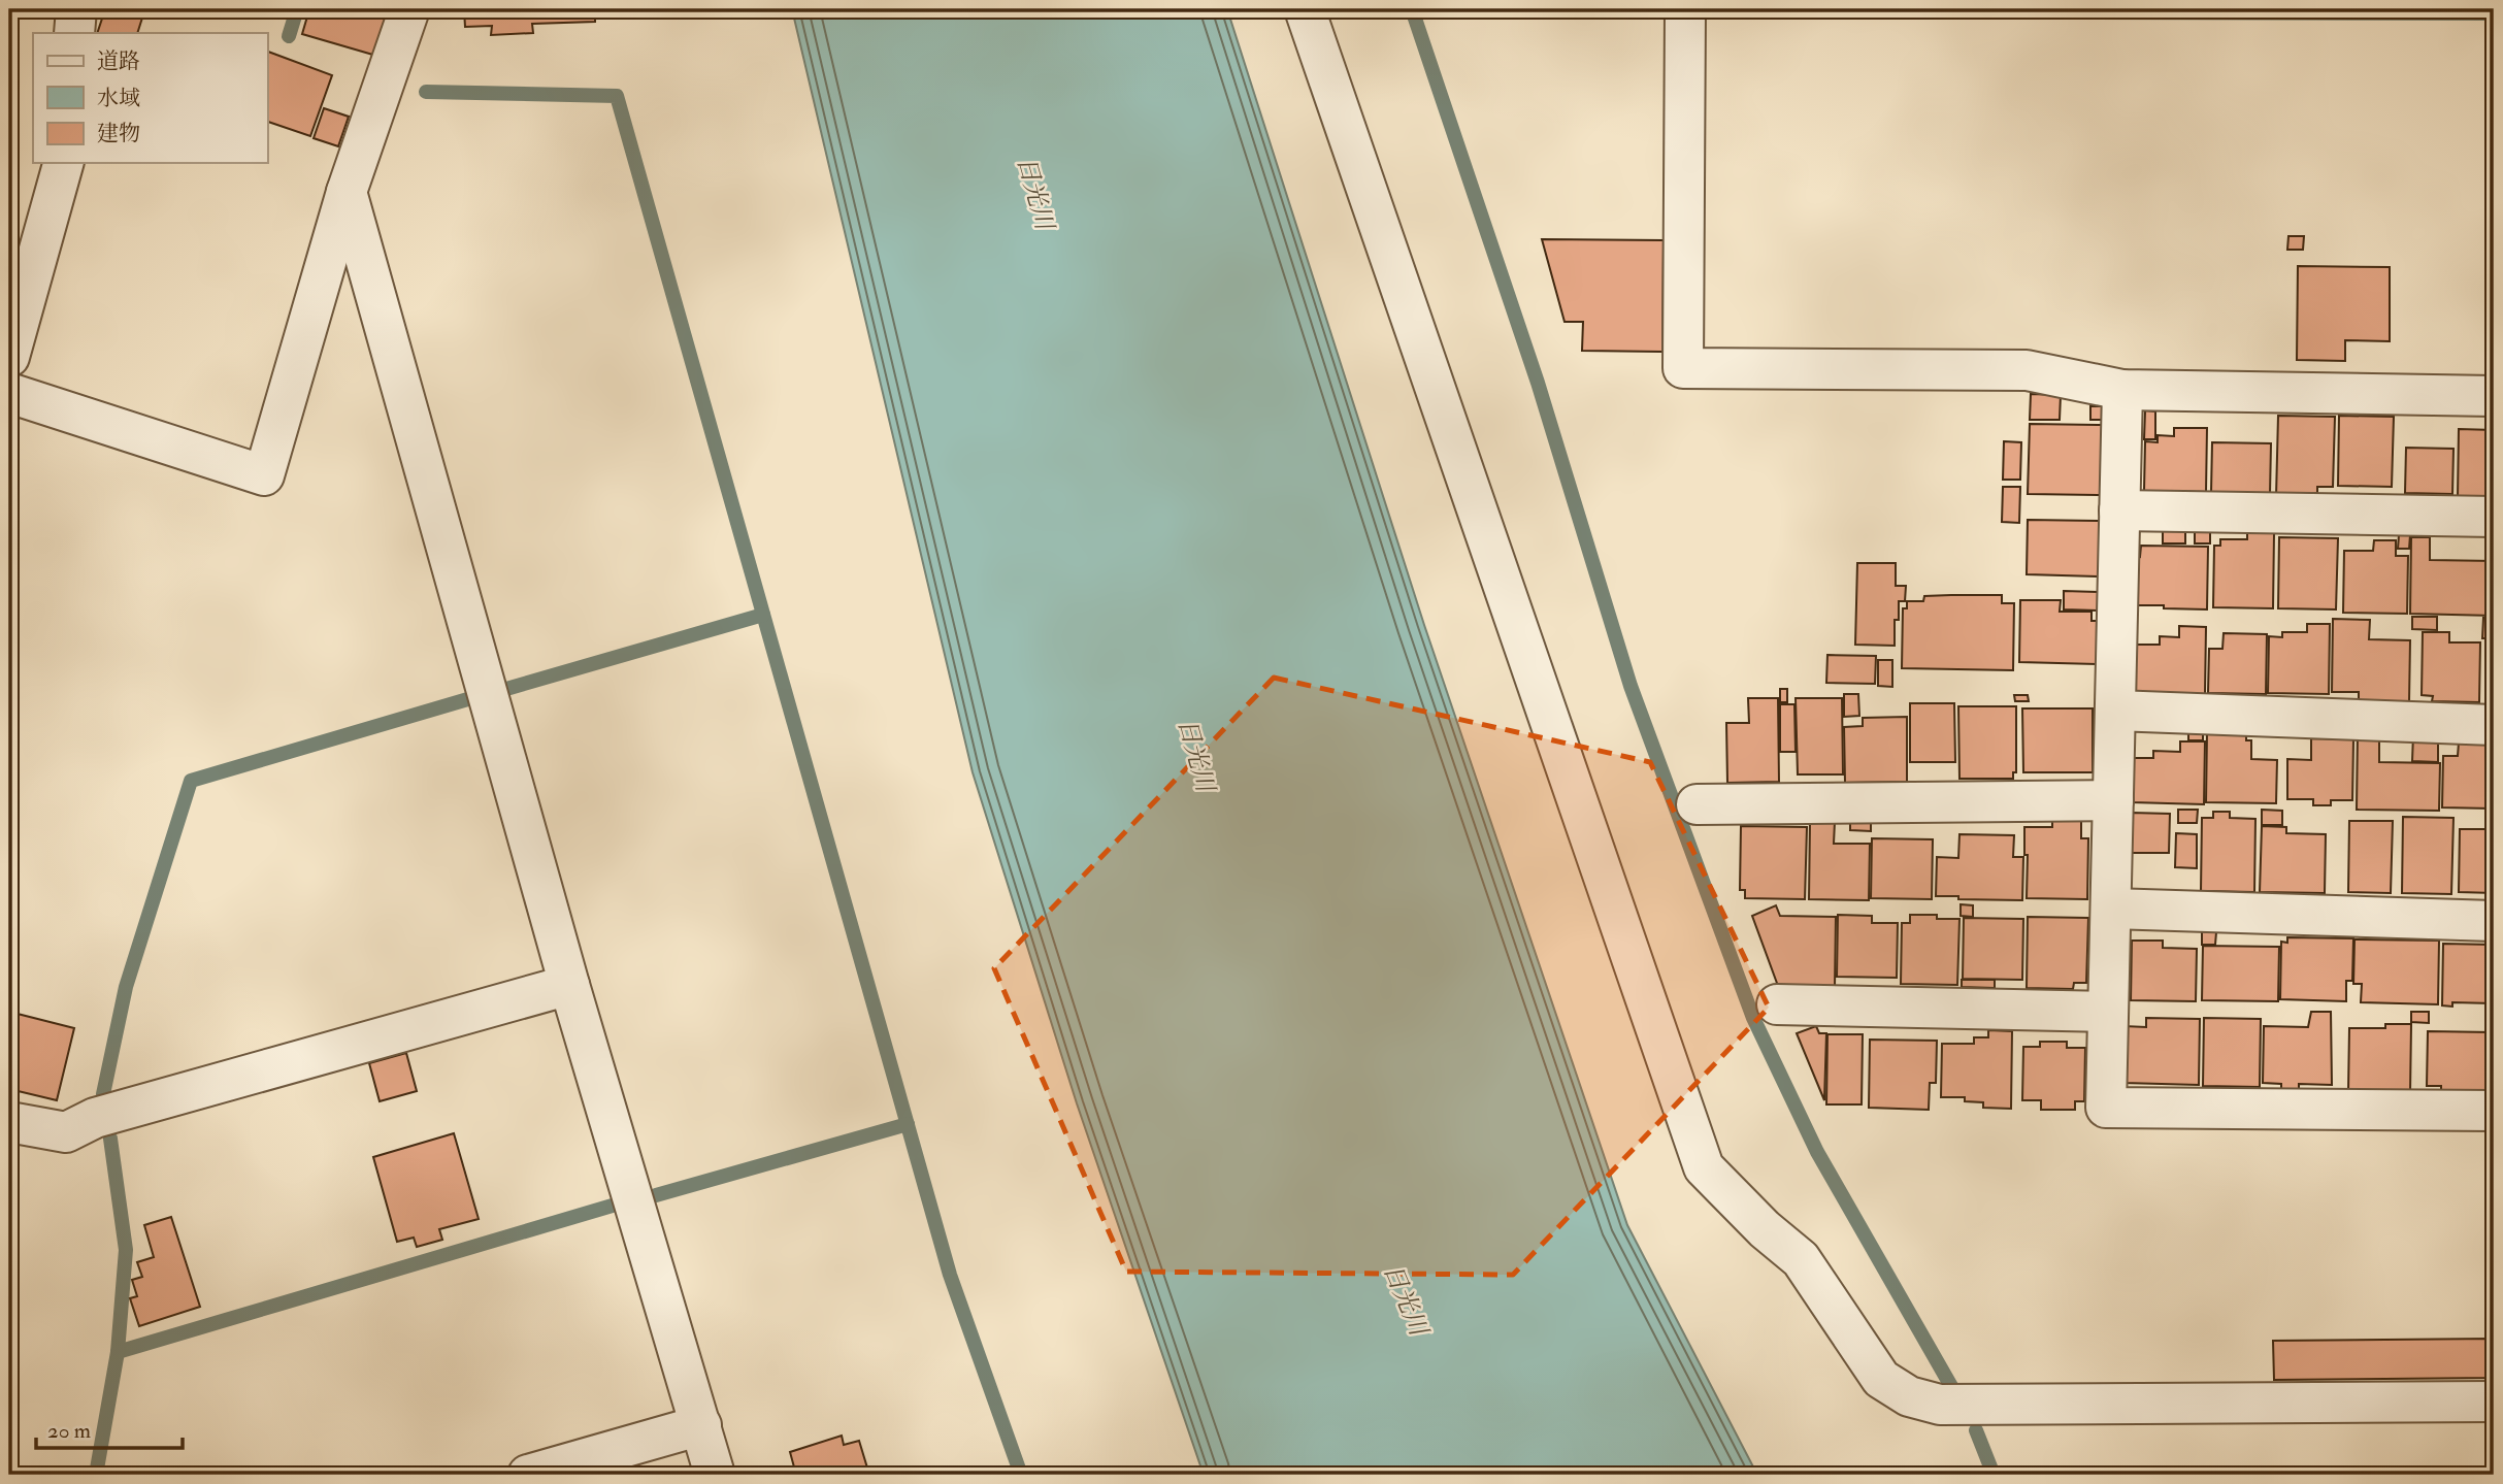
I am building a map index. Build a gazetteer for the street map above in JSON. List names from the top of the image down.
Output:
{
  "water": ["日光川"],
  "legend": ["道路", "水域", "建物"],
  "scale_bar": "20 m"
}
